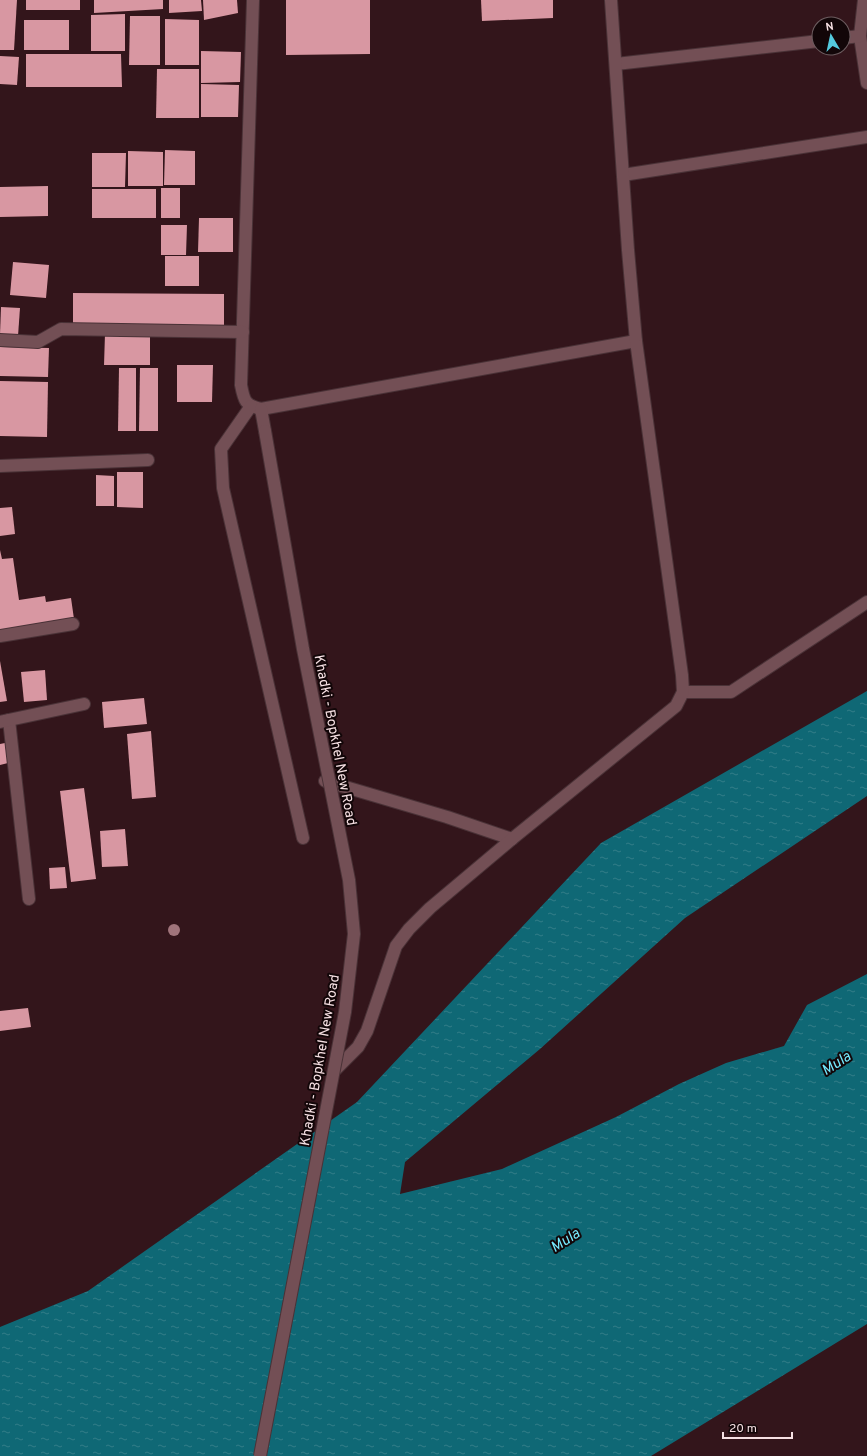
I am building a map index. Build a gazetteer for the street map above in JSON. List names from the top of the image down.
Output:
{
  "streets": {
    "street": ["Khadki - Bopkhel New Road"]
  },
  "water": ["Mula"],
  "scale_bar": "20 m",
  "north": "top"
}
